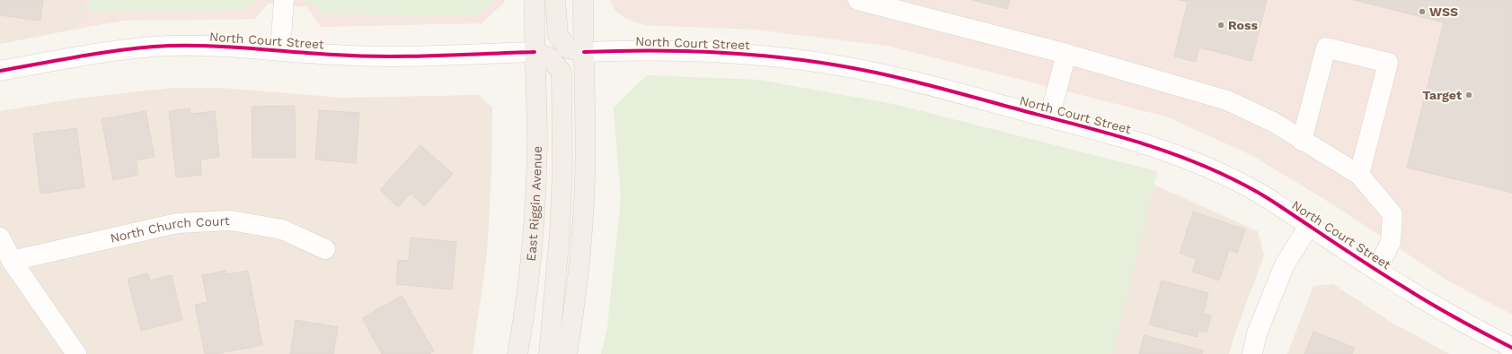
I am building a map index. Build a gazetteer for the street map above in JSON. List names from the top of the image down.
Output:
{
  "streets": {
    "main road": ["East Riggin Avenue"],
    "street": ["North Court Street", "North Church Court"]
  },
  "crossings": [
    ["North Court Street", "East Riggin Avenue"]
  ],
  "places": ["WSS", "Ross", "Target"]
}
